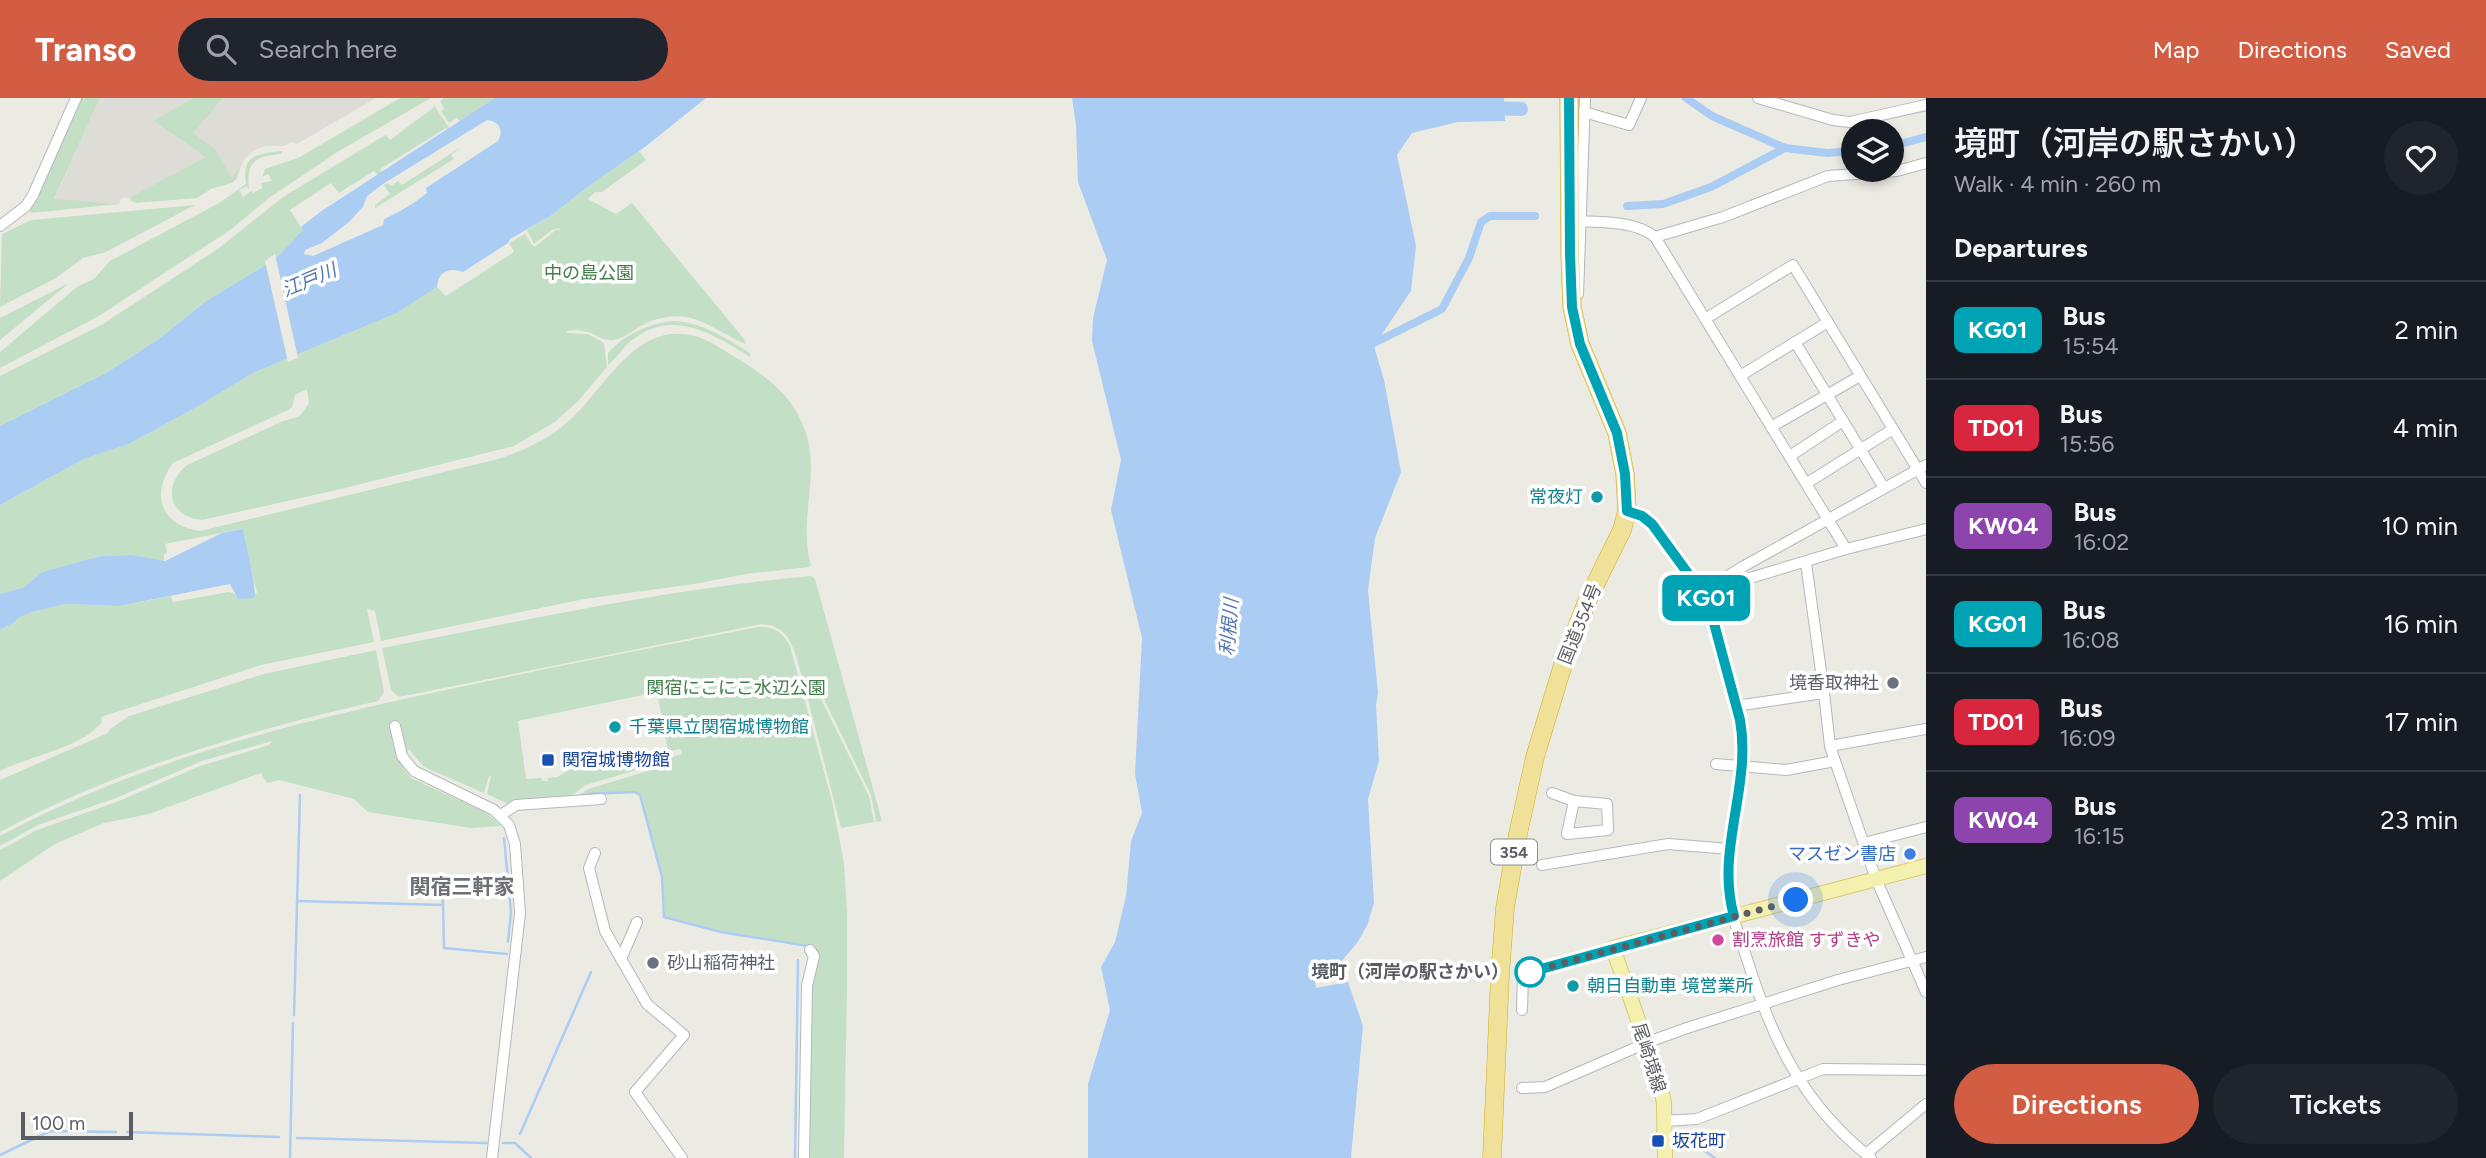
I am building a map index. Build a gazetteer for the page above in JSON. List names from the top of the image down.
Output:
{
  "streets": {
    "highway": ["国道354号", "354"],
    "main road": ["尾崎境線"]
  },
  "districts": ["関宿三軒家"],
  "water": ["江戸川", "利根川"],
  "parks": ["中の島公園", "関宿にこにこ水辺公園"],
  "places": {
    "other": [
      "常夜灯",
      "境香取神社",
      "千葉県立関宿城博物館",
      "マスゼン書店",
      "割烹旅館 すずきや",
      "砂山稲荷神社",
      "境町（河岸の駅さかい）",
      "朝日自動車 境営業所"
    ],
    "transit": ["関宿城博物館", "坂花町"]
  },
  "lines": ["bus line KG01"],
  "scale_bar": "100 m",
  "page": {
    "header": "Transo",
    "search": "Search here",
    "nav": ["Map", "Directions", "Saved"],
    "on_map": "KG01",
    "heading": [
      ["境町（河岸の駅さかい）", "Walk · 4 min · 260 m"],
      "Departures"
    ],
    "list": [
      {
        "mark": "KG01",
        "name": "Bus",
        "note": "15:54",
        "value": "2 min"
      },
      {
        "mark": "TD01",
        "name": "Bus",
        "note": "15:56",
        "value": "4 min"
      },
      {
        "mark": "KW04",
        "name": "Bus",
        "note": "16:02",
        "value": "10 min"
      },
      {
        "mark": "KG01",
        "name": "Bus",
        "note": "16:08",
        "value": "16 min"
      },
      {
        "mark": "TD01",
        "name": "Bus",
        "note": "16:09",
        "value": "17 min"
      },
      {
        "mark": "KW04",
        "name": "Bus",
        "note": "16:15",
        "value": "23 min"
      }
    ],
    "buttons": ["Directions", "Tickets"],
    "scale": "100 m"
  }
}
